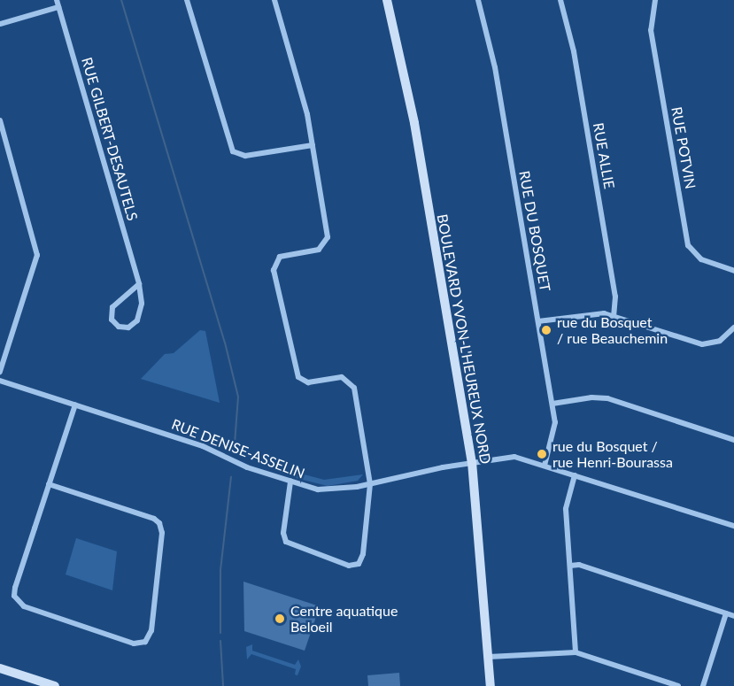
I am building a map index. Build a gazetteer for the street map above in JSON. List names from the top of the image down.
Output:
{
  "streets": {
    "street": [
      "RUE GILBERT-DESAUTELS",
      "RUE POTVIN",
      "RUE ALLIE",
      "RUE DU BOSQUET",
      "BOULEVARD YVON-L'HEUREUX NORD",
      "RUE DENISE-ASSELIN"
    ]
  },
  "crossings": [
    ["RUE DU BOSQUET", "RUE DENISE-ASSELIN"],
    ["BOULEVARD YVON-L'HEUREUX NORD", "RUE DENISE-ASSELIN"]
  ],
  "places": ["rue du Bosquet / rue Beauchemin", "rue du Bosquet / rue Henri-Bourassa", "Centre aquatique Beloeil"]
}
